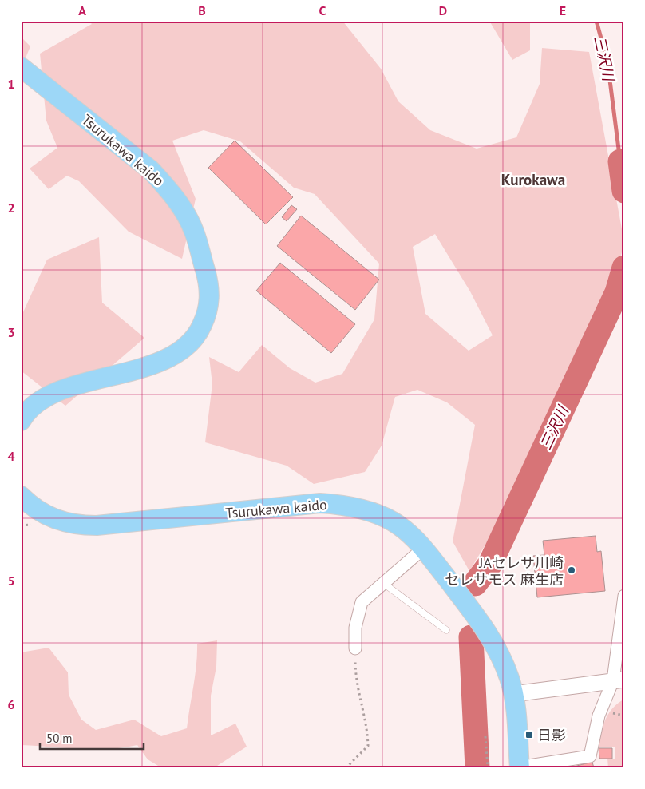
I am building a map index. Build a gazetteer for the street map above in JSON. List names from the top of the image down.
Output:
{
  "streets": {
    "main road": ["Tsurukawa kaido"]
  },
  "districts": ["Kurokawa"],
  "water": ["三沢川"],
  "places": {
    "other": ["JAセレサ川崎 セレサモス 麻生店"],
    "transit": ["日影"]
  },
  "scale_bar": "50 m",
  "grid": {
    "columns": [
      "A",
      "B",
      "C",
      "D",
      "E"
    ],
    "rows": [
      "1",
      "2",
      "3",
      "4",
      "5",
      "6"
    ]
  }
}
